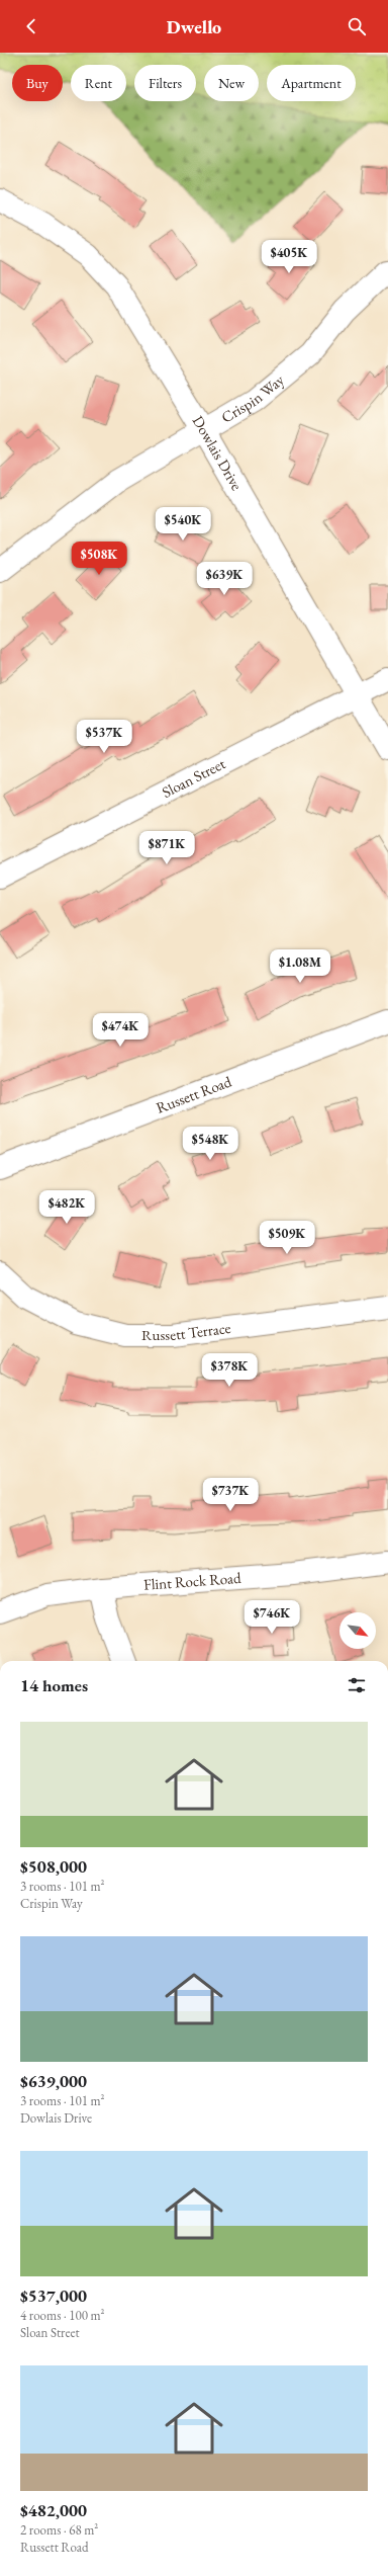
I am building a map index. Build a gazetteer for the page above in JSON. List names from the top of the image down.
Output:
{
  "streets": {
    "street": [
      "Crispin Way",
      "Dowlais Drive",
      "Sloan Street",
      "Russett Road",
      "Russett Terrace",
      "Flint Rock Road"
    ]
  },
  "crossings": [
    ["Crispin Way", "Dowlais Drive"],
    ["Dowlais Drive", "Sloan Street"]
  ],
  "north": "bottom right",
  "page": {
    "header": "Dwello",
    "chip": [
      "Buy",
      "Rent",
      "Filters",
      "New",
      "Apartment"
    ],
    "price": [
      "$405K",
      "$540K",
      "$508K",
      "$639K",
      "$537K",
      "$871K",
      "$1.08M",
      "$474K",
      "$548K",
      "$482K",
      "$509K",
      "$378K",
      "$737K",
      "$746K"
    ],
    "heading": "14 homes",
    "list": [
      {
        "name": "$508,000",
        "note": "3 rooms · 101 m² · Crispin Way"
      },
      {
        "name": "$639,000",
        "note": "3 rooms · 101 m² · Dowlais Drive"
      },
      {
        "name": "$537,000",
        "note": "4 rooms · 100 m² · Sloan Street"
      },
      {
        "name": "$482,000",
        "note": "2 rooms · 68 m² · Russett Road"
      }
    ]
  }
}
